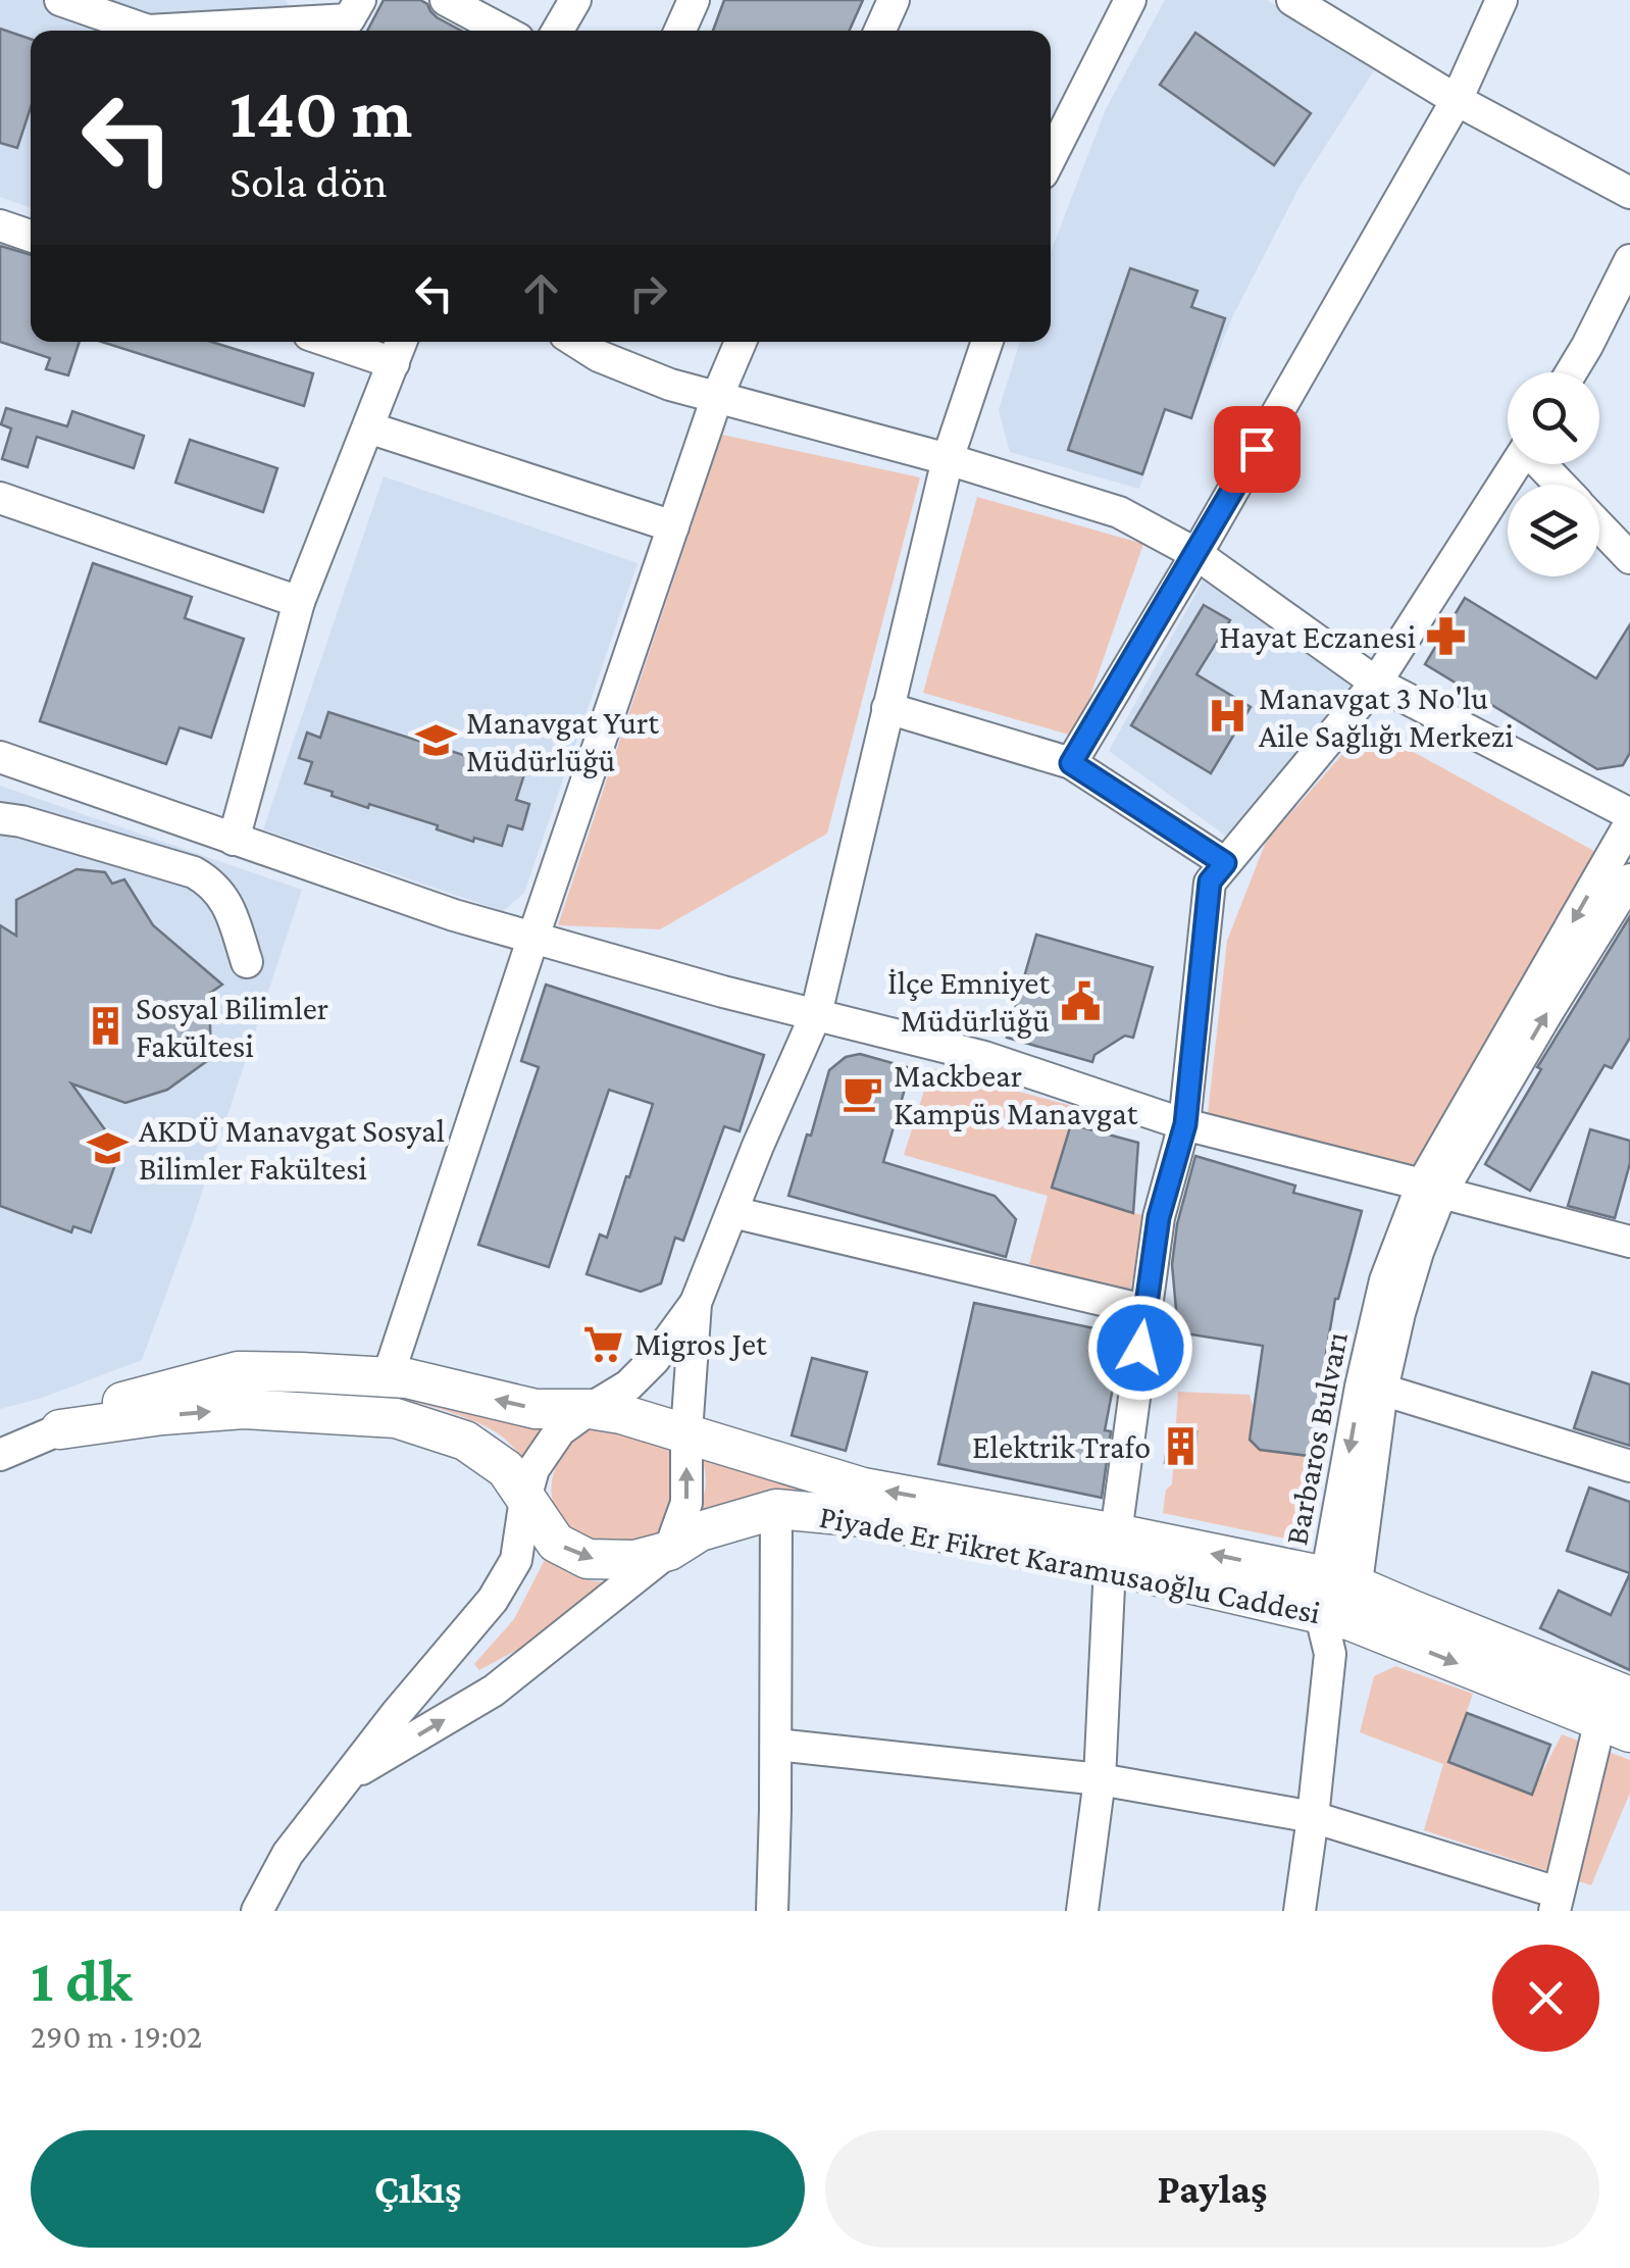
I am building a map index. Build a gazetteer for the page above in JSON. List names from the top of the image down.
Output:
{
  "streets": {
    "main road": ["Piyade Er Fikret Karamusaoğlu Caddesi"],
    "street": ["Barbaros Bulvarı"]
  },
  "crossings": [
    ["Barbaros Bulvarı", "Piyade Er Fikret Karamusaoğlu Caddesi"]
  ],
  "places": {
    "pharmacy": ["Hayat Eczanesi"],
    "hospital": ["Manavgat 3 No'lu Aile Sağlığı Merkezi"],
    "school or university": ["Manavgat Yurt Müdürlüğü", "AKDÜ Manavgat Sosyal Bilimler Fakültesi"],
    "public building": ["İlçe Emniyet Müdürlüğü"],
    "building": ["Sosyal Bilimler Fakültesi", "Elektrik Trafo"],
    "cafe": ["Mackbear Kampüs Manavgat"],
    "supermarket": ["Migros Jet"]
  },
  "page": {
    "turn": ["140 m", "Sola dön"],
    "heading": ["1 dk", "290 m · 19:02"],
    "buttons": ["Çıkış", "Paylaş"]
  }
}
